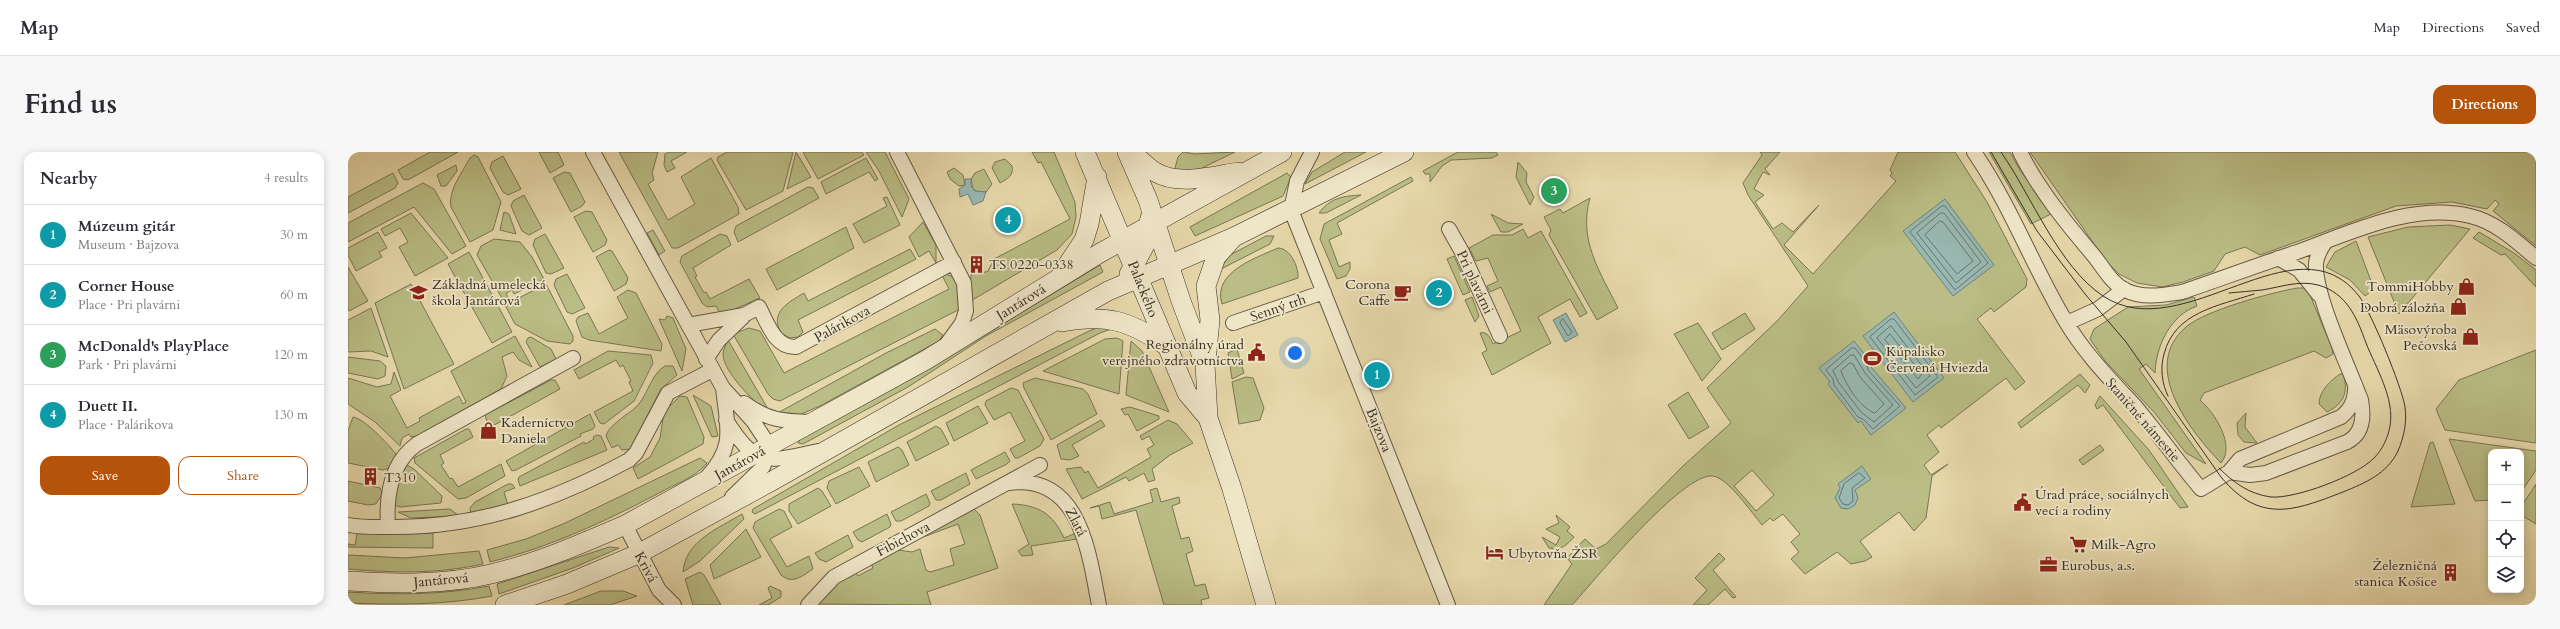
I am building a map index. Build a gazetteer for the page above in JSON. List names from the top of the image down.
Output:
{
  "streets": {
    "street": [
      "Pri plavárni",
      "Palackého",
      "Jantárová",
      "Senný trh",
      "Palárikova",
      "Staničné námestie",
      "Bajzova",
      "Zlatá",
      "Fibichova",
      "Krivá"
    ]
  },
  "crossings": [
    ["Palackého", "Jantárová"],
    ["Jantárová", "Krivá"],
    ["Senný trh", "Bajzova"],
    ["Zlatá", "Fibichova"]
  ],
  "places": {
    "building": ["TS 0220-0338", "T310", "Železničná stanica Košice"],
    "shop": [
      "TommiHobby",
      "Dobrá záložňa",
      "Mäsovýroba Pečovská",
      "Kaderníctvo Daniela"
    ],
    "school or university": ["Základná umelecká škola Jantárová"],
    "cafe": ["Corona Caffe"],
    "public building": ["Regionálny úrad verejného zdravotníctva", "Úrad práce, sociálnych vecí a rodiny"],
    "sports": ["Kúpalisko Červená Hviezda"],
    "supermarket": ["Milk-Agro"],
    "hotel": ["Ubytovňa ŽSR"],
    "office": ["Eurobus, a.s."]
  },
  "page": {
    "header": "Map",
    "nav": ["Map", "Directions", "Saved"],
    "title": "Find us",
    "buttons": [
      "Directions",
      ["Save", "Share"]
    ],
    "heading": ["Nearby", "4 results"],
    "pins": [
      "3",
      "4",
      "2",
      "1"
    ],
    "list": [
      {
        "mark": "1",
        "name": "Múzeum gitár",
        "note": "Museum · Bajzova",
        "value": "30 m"
      },
      {
        "mark": "2",
        "name": "Corner House",
        "note": "Place · Pri plavárni",
        "value": "60 m"
      },
      {
        "mark": "3",
        "name": "McDonald's PlayPlace",
        "note": "Park · Pri plavárni",
        "value": "120 m"
      },
      {
        "mark": "4",
        "name": "Duett II.",
        "note": "Place · Palárikova",
        "value": "130 m"
      }
    ],
    "map_buttons": ["+", "−"]
  }
}
